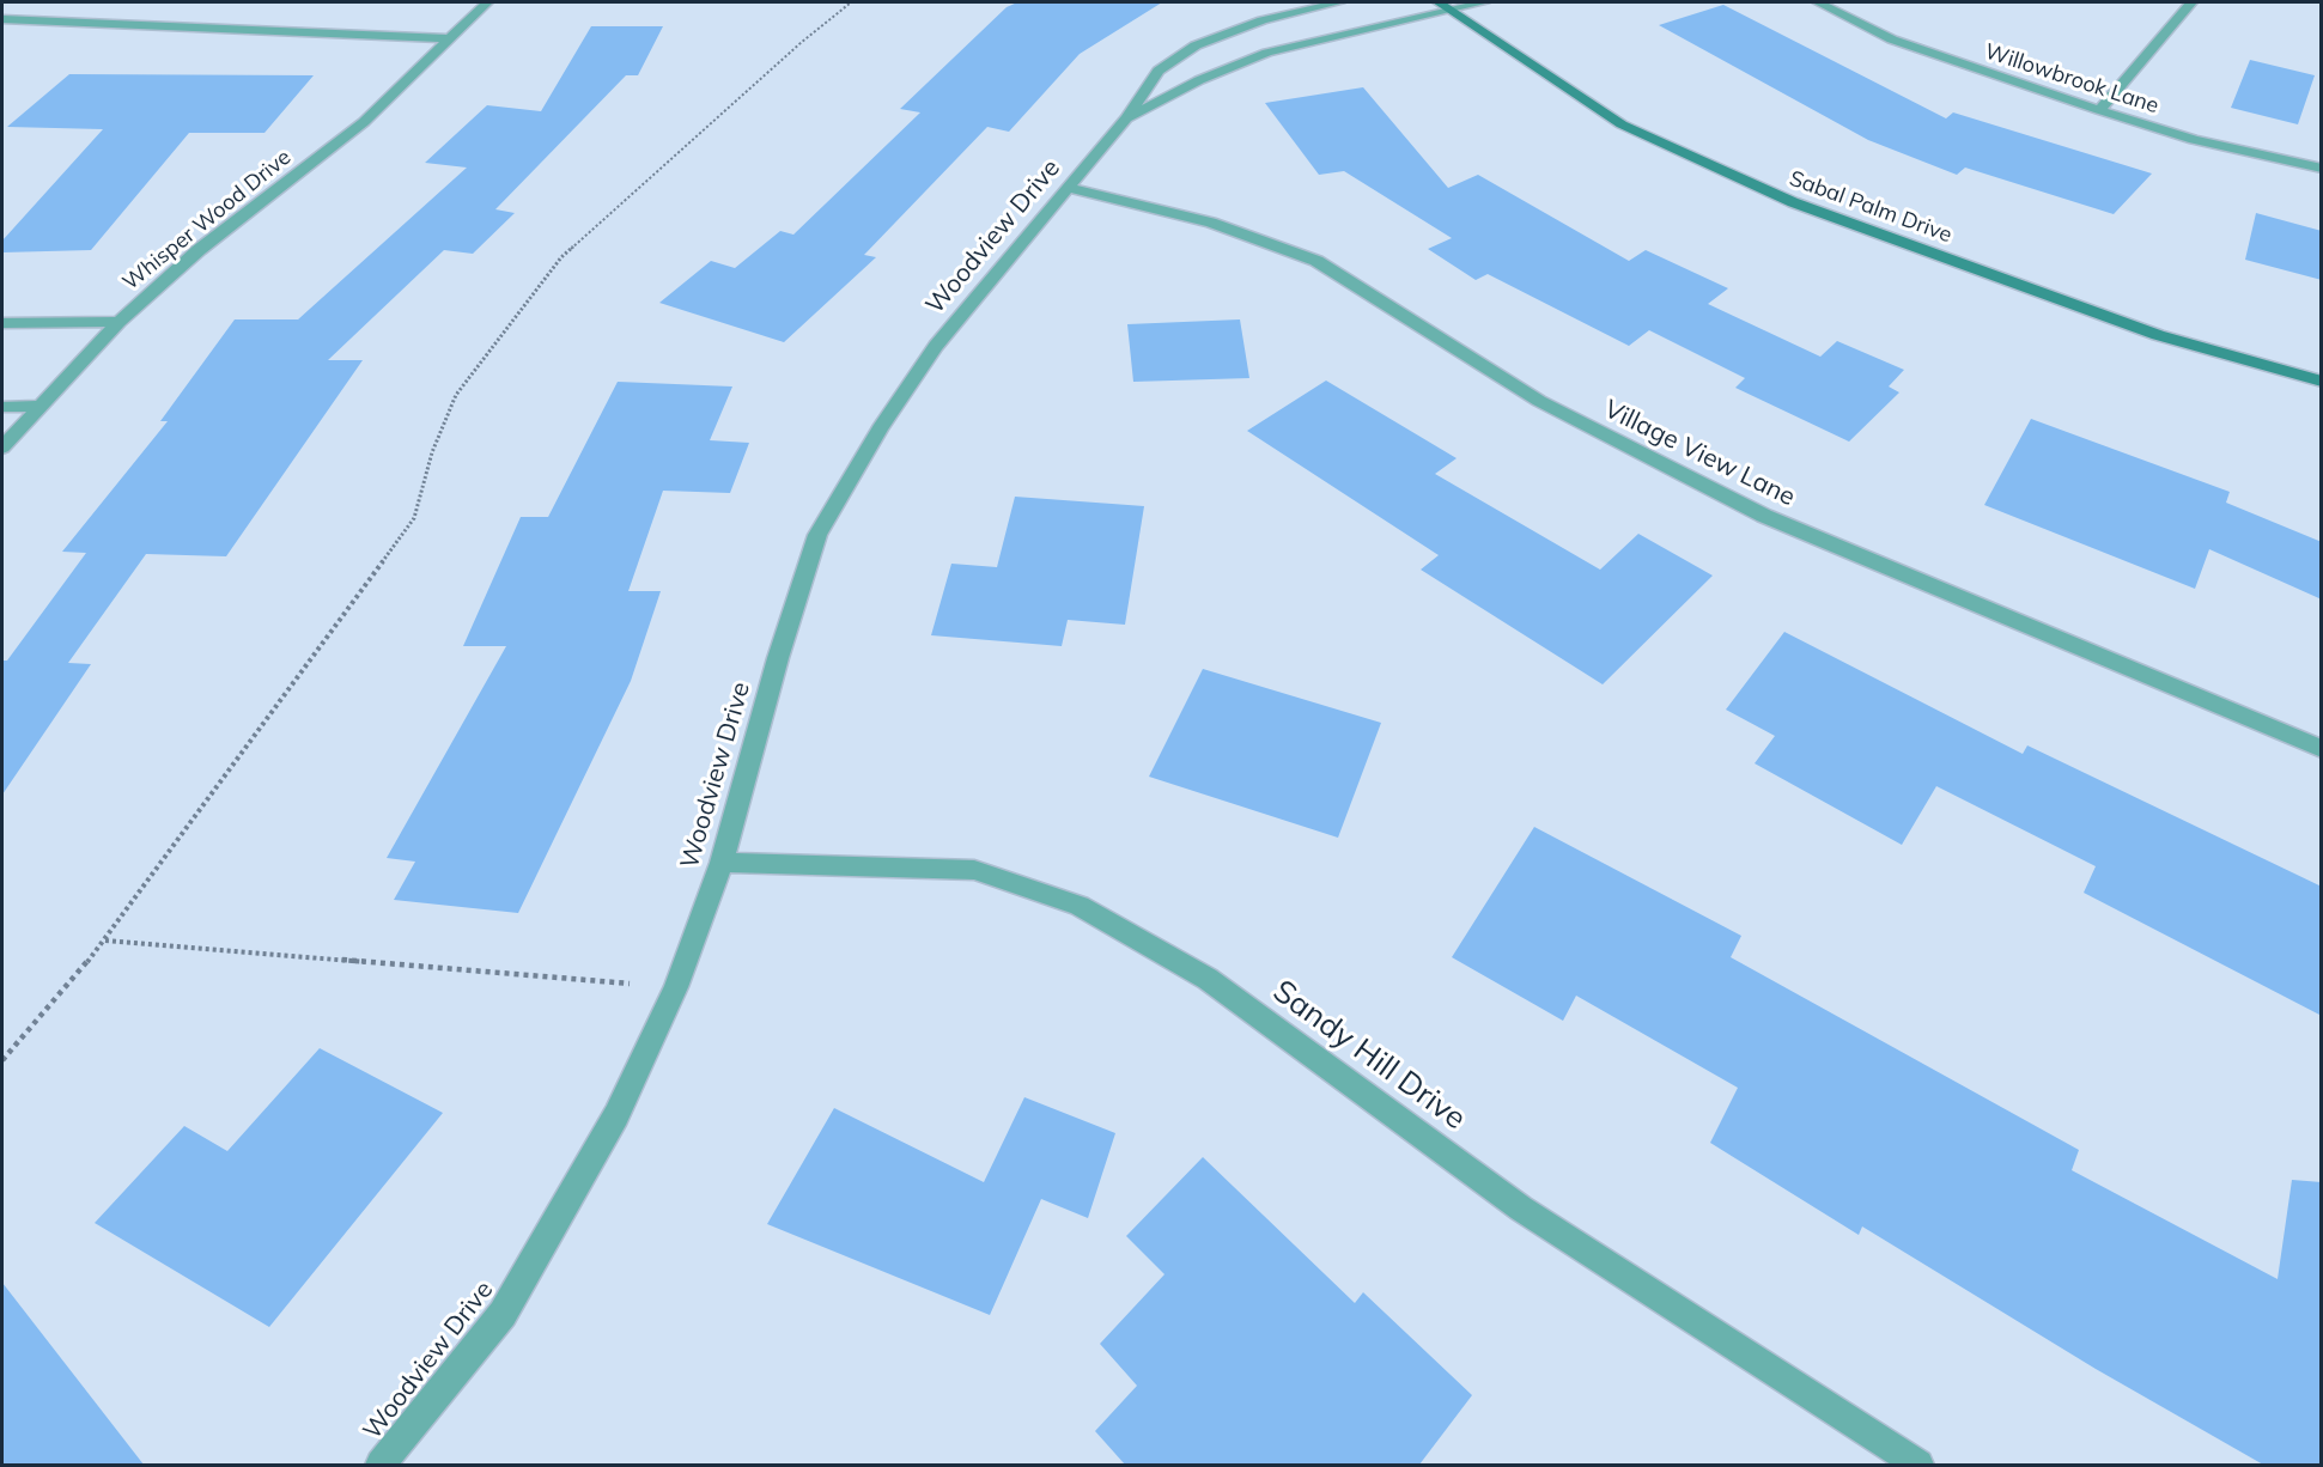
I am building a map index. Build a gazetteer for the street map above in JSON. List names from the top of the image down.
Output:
{
  "streets": {
    "street": [
      "Willowbrook Lane",
      "Sabal Palm Drive",
      "Whisper Wood Drive",
      "Woodview Drive",
      "Village View Lane",
      "Sandy Hill Drive"
    ]
  },
  "crossings": [
    ["Sabal Palm Drive", "Woodview Drive"],
    ["Woodview Drive", "Village View Lane"],
    ["Woodview Drive", "Sandy Hill Drive"]
  ]
}
